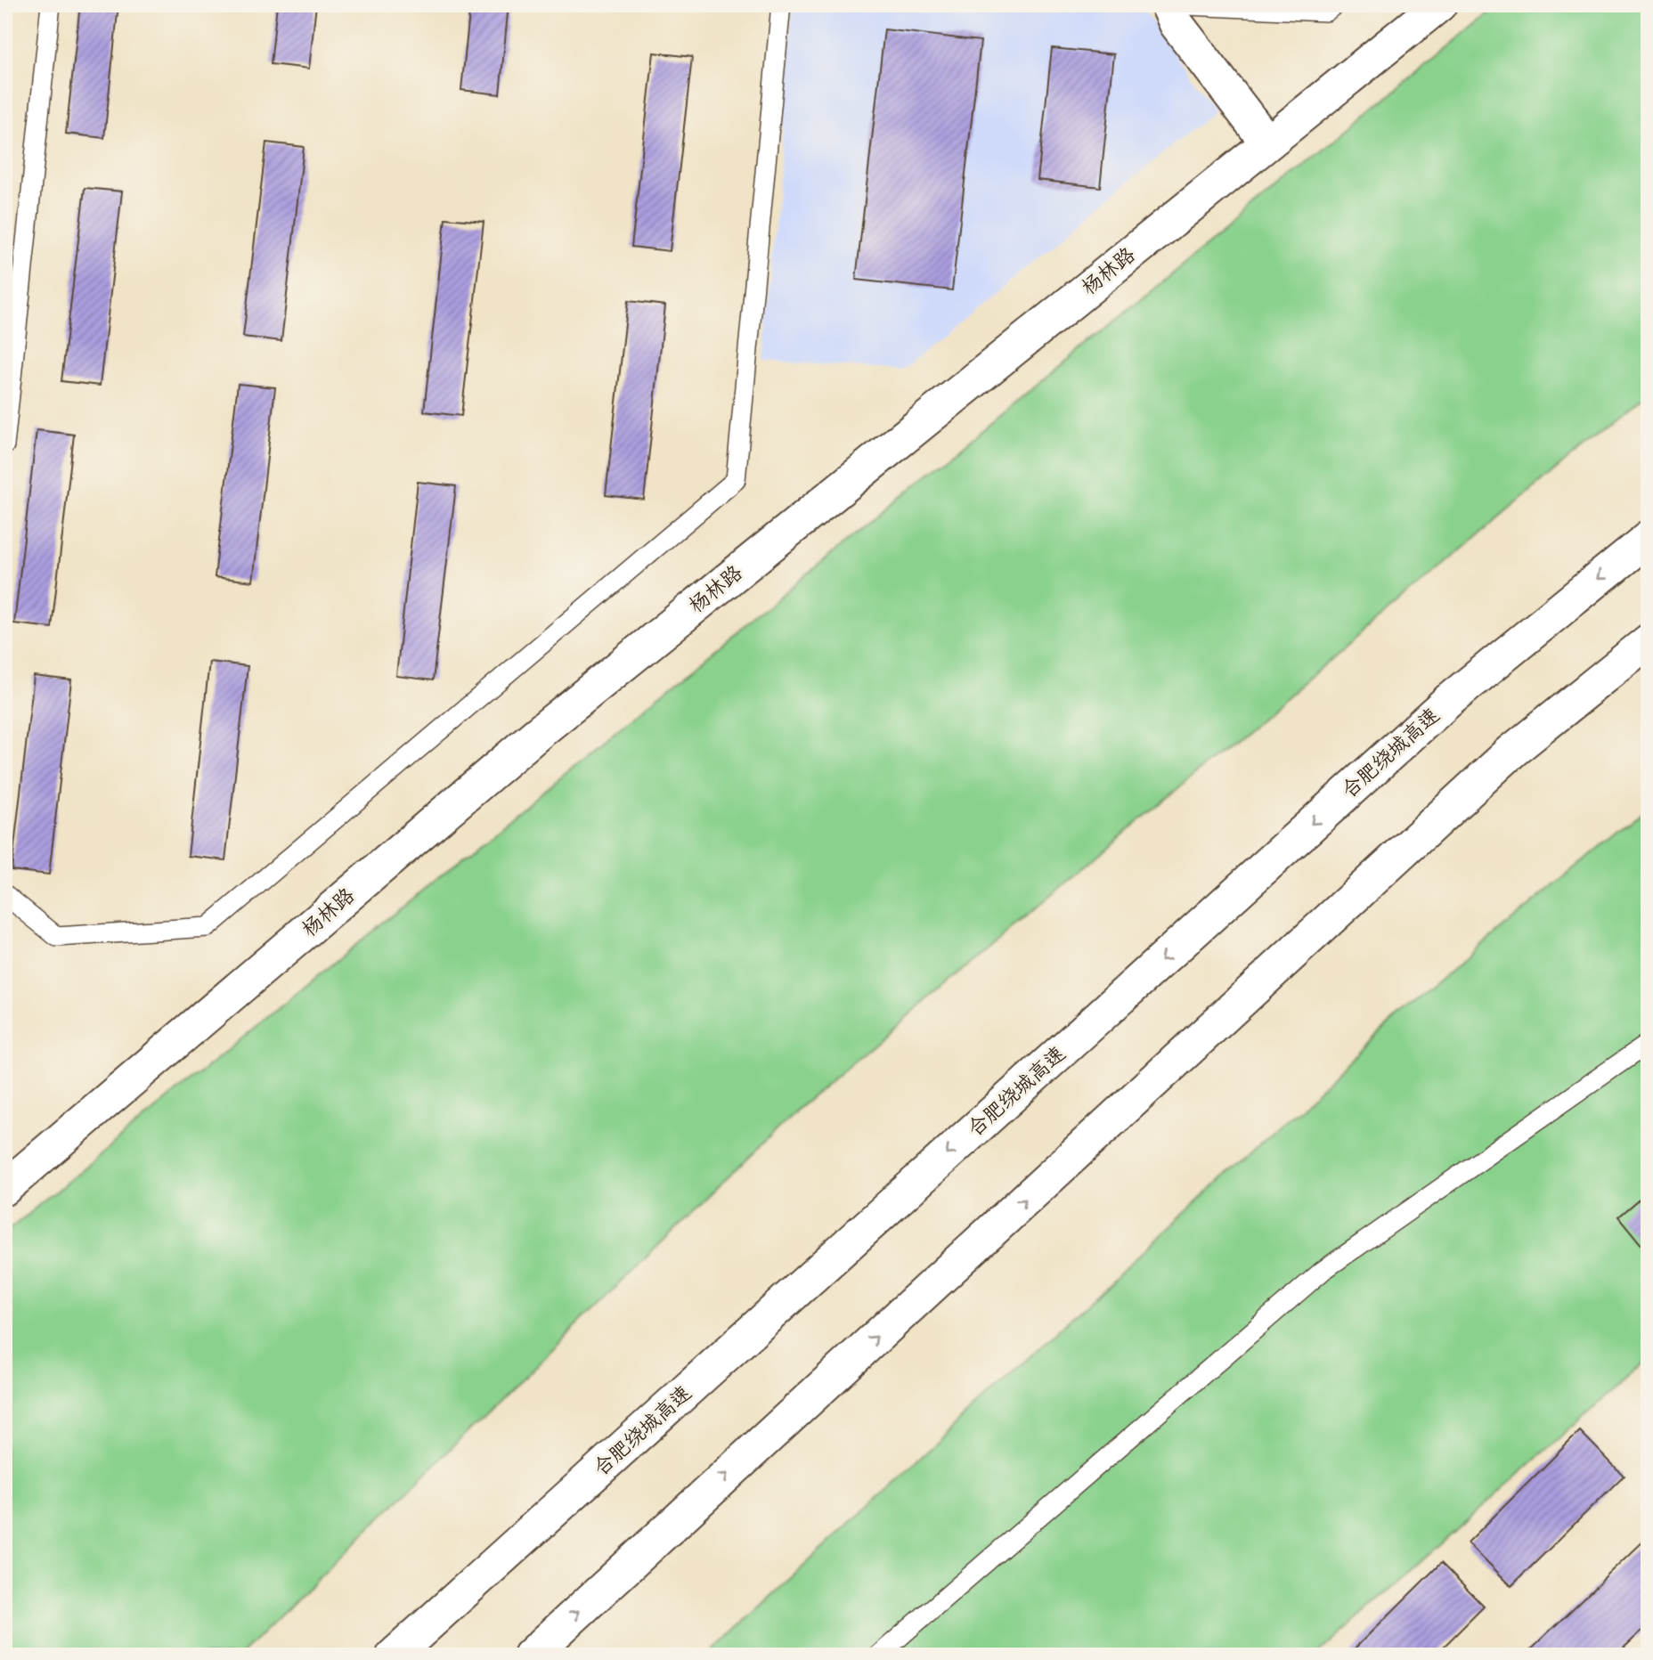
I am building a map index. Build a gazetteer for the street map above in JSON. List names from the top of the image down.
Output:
{
  "streets": {
    "main road": ["杨林路", "合肥绕城高速"]
  }
}
